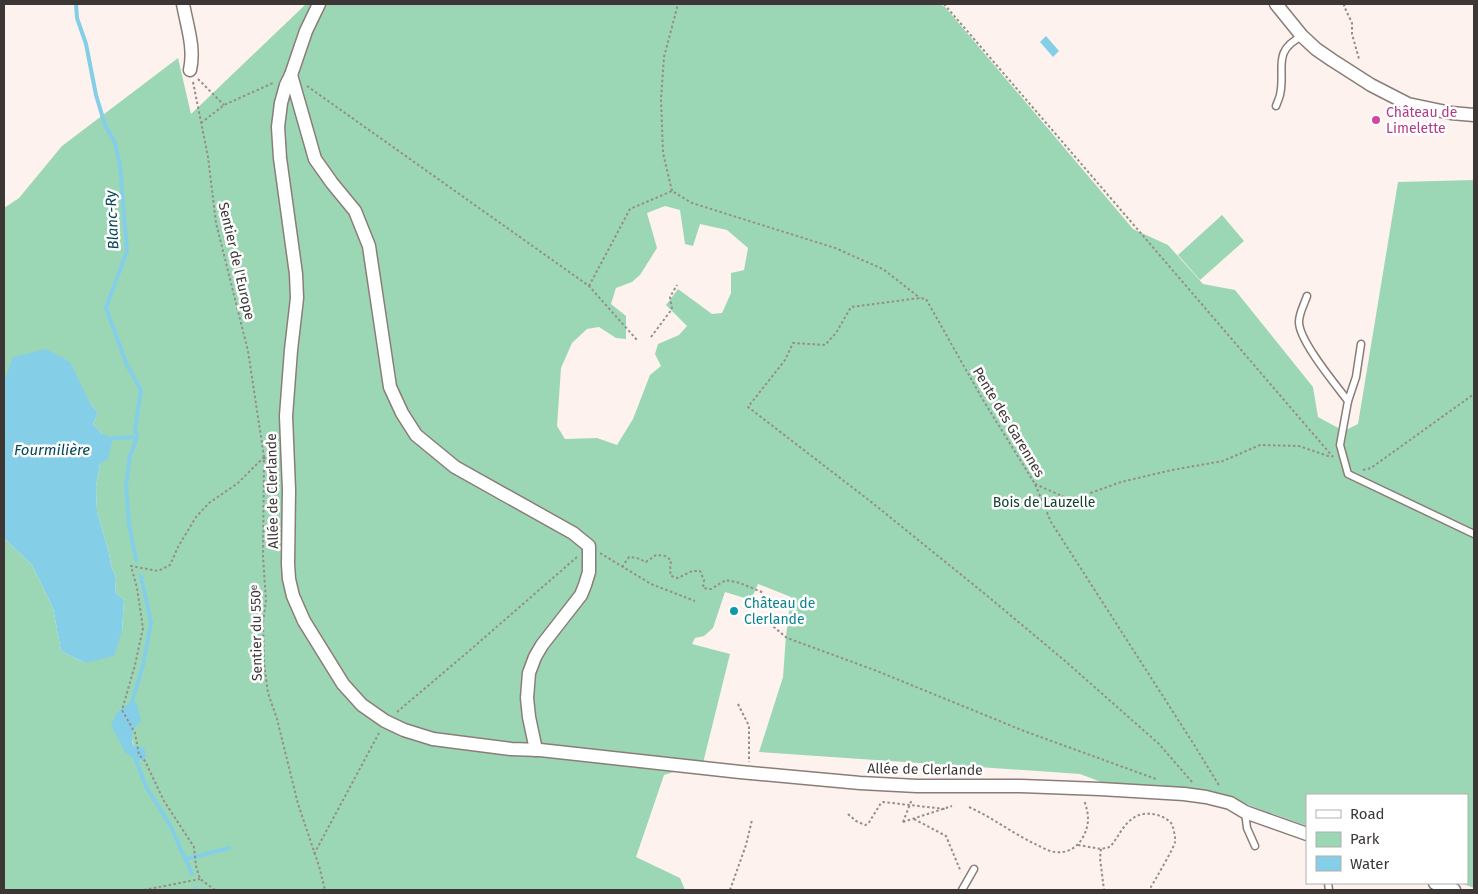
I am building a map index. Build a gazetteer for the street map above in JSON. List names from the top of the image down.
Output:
{
  "streets": {
    "street": ["Allée de Clerlande"],
    "path": ["Sentier de l'Europe", "Pente des Garennes", "Sentier du 550ᵉ"]
  },
  "crossings": [
    ["Sentier de l'Europe", "Sentier du 550ᵉ"],
    ["Pente des Garennes", "Allée de Clerlande"]
  ],
  "water": ["Blanc-Ry", "Fourmilière"],
  "parks": ["Bois de Lauzelle"],
  "places": ["Château de Limelette", "Château de Clerlande"],
  "legend": ["Road", "Park", "Water"]
}
